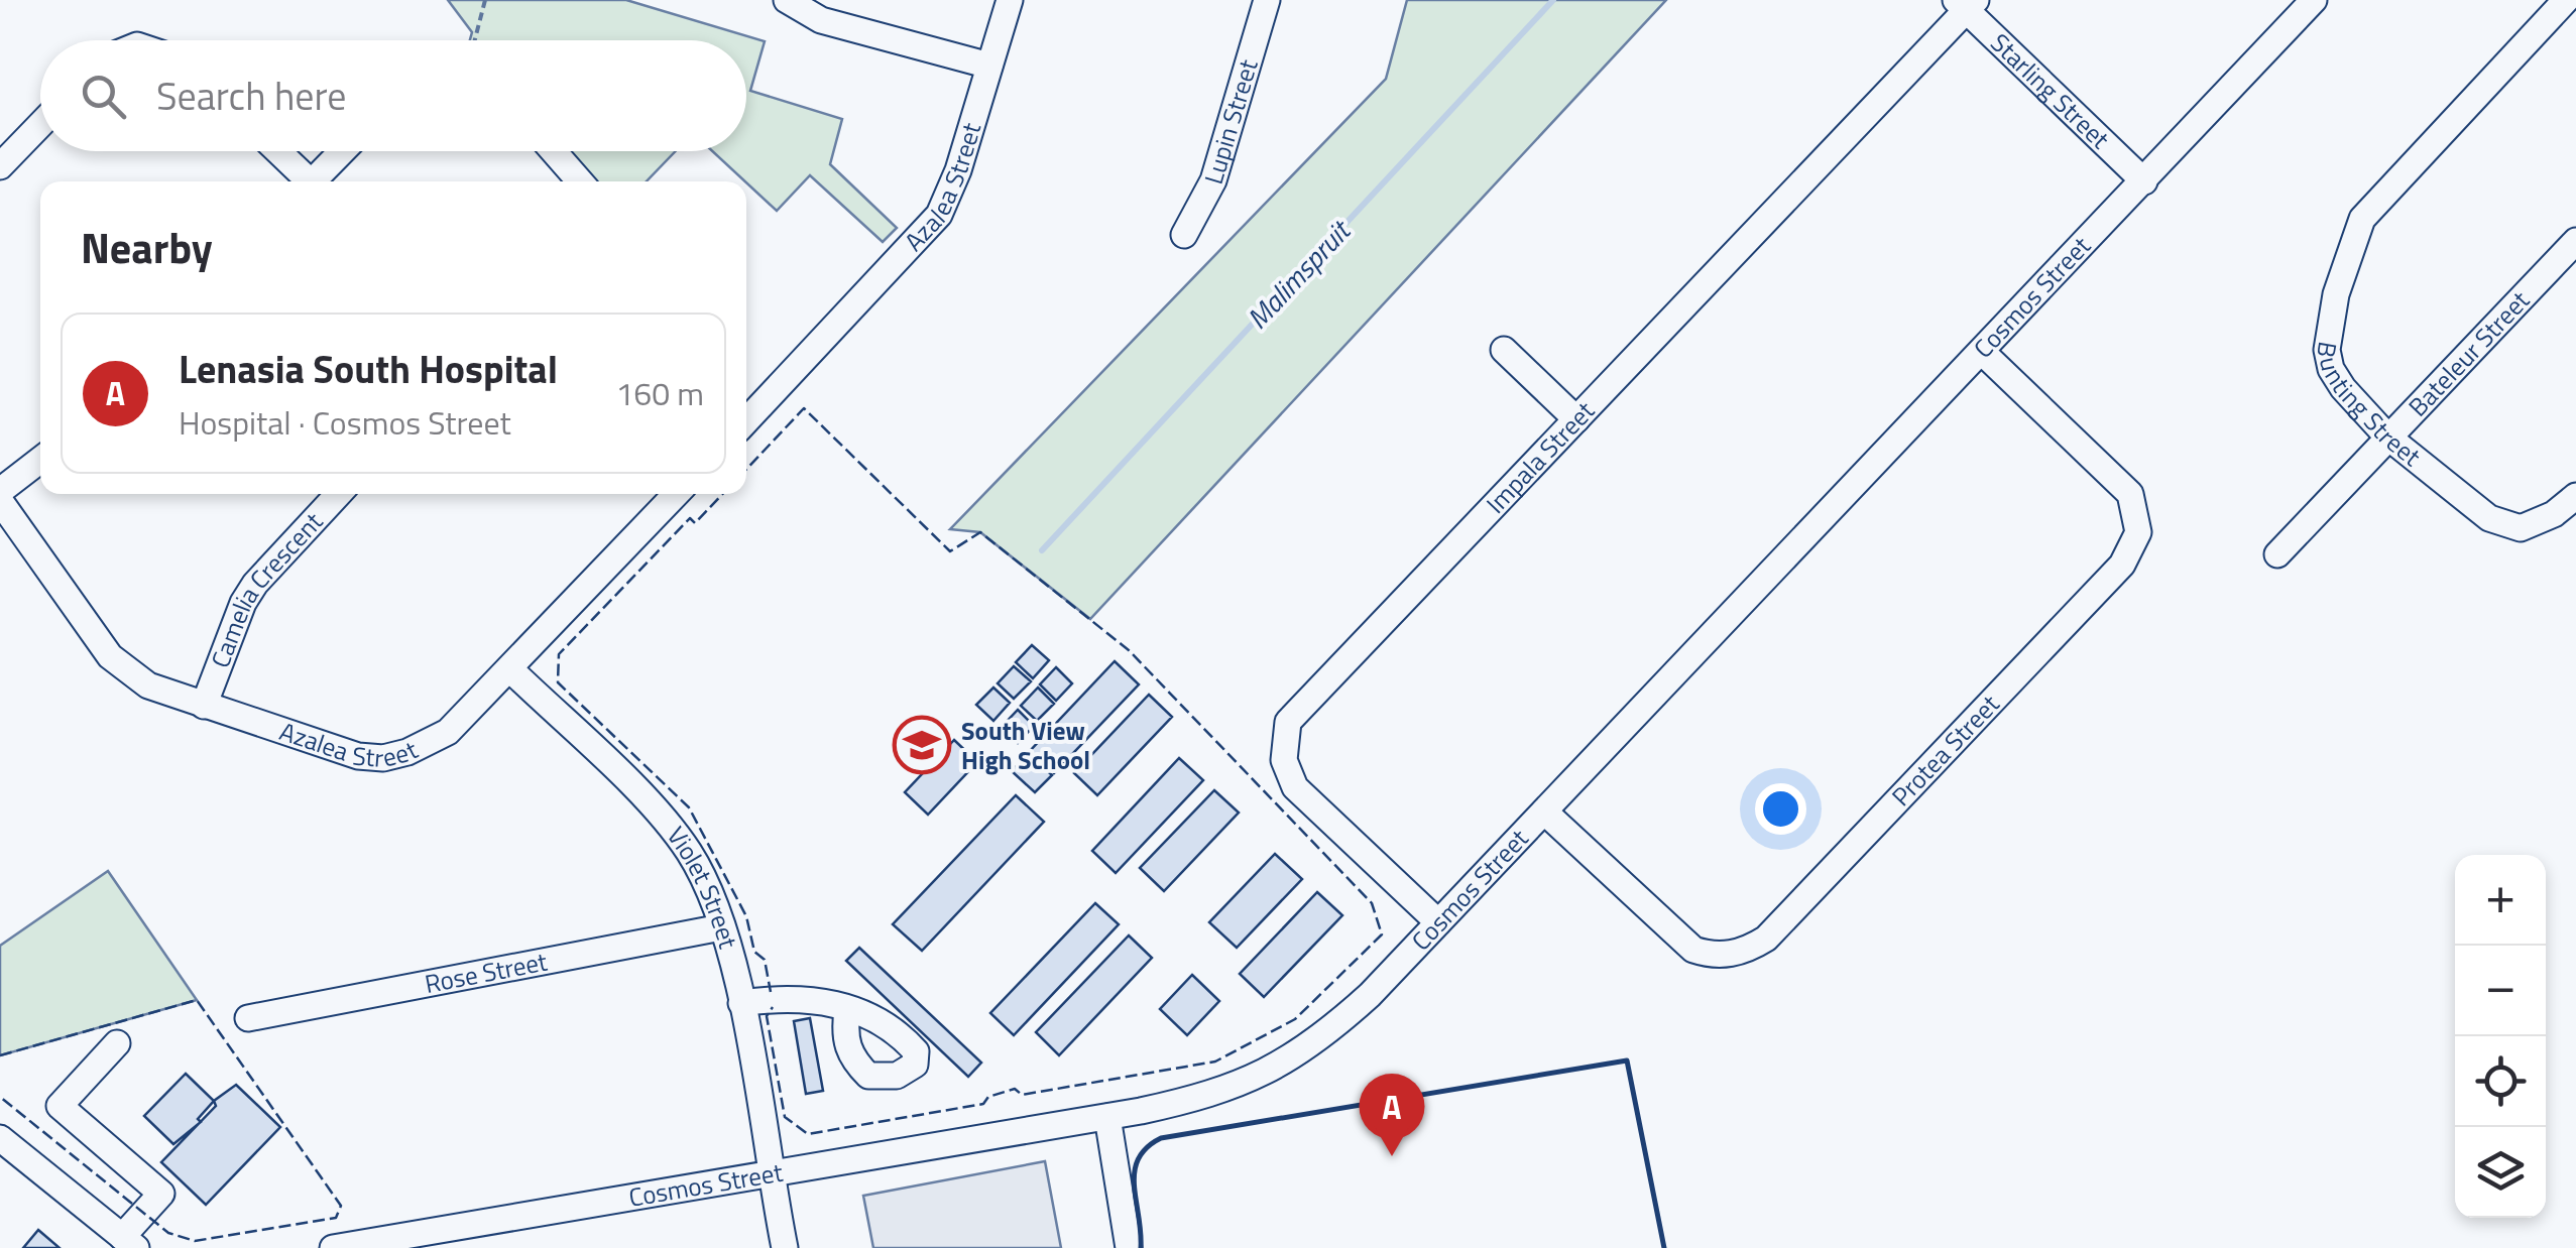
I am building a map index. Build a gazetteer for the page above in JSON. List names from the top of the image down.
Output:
{
  "streets": {
    "street": [
      "Starling Street",
      "Lupin Street",
      "Azalea Street",
      "Cosmos Street",
      "Bateleur Street",
      "Bunting Street",
      "Impala Street",
      "Camelia Crescent",
      "Protea Street",
      "Violet Street",
      "Rose Street"
    ]
  },
  "crossings": [
    ["Starling Street", "Cosmos Street"],
    ["Starling Street", "Impala Street"],
    ["Azalea Street", "Camelia Crescent"],
    ["Azalea Street", "Violet Street"],
    ["Cosmos Street", "Impala Street"],
    ["Cosmos Street", "Protea Street"],
    ["Cosmos Street", "Violet Street"],
    ["Bateleur Street", "Bunting Street"],
    ["Violet Street", "Rose Street"]
  ],
  "water": ["Malimspruit"],
  "places": {
    "school or university": ["South View High School"]
  },
  "page": {
    "search": "Search here",
    "heading": "Nearby",
    "list": [
      {
        "mark": "A",
        "name": "Lenasia South Hospital",
        "note": "Hospital · Cosmos Street",
        "value": "160 m"
      }
    ],
    "map_buttons": ["+", "−"],
    "pins": "A"
  }
}
